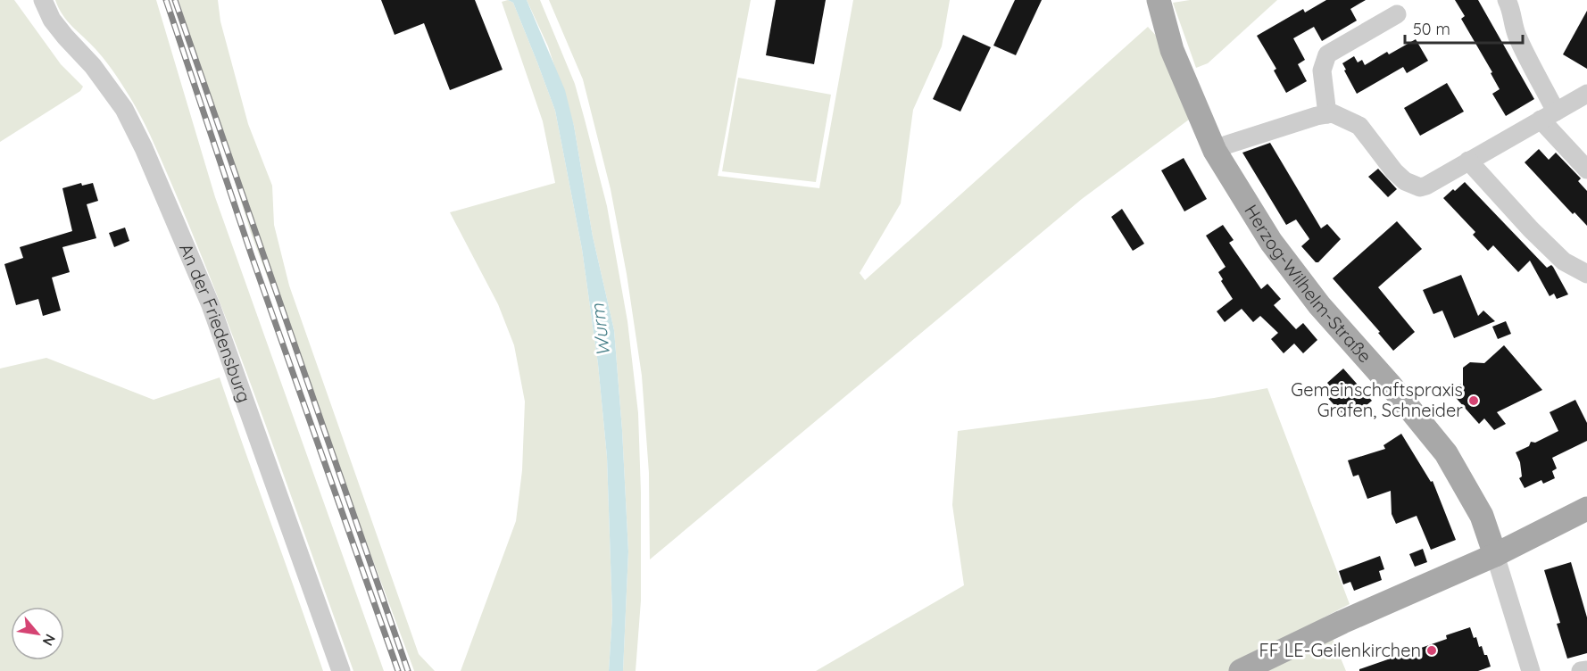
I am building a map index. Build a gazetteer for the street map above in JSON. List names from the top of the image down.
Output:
{
  "streets": {
    "main road": ["Herzog-Wilhelm-Straße"],
    "street": ["An der Friedensburg"]
  },
  "water": ["Wurm"],
  "places": ["Gemeinschaftspraxis Grafen, Schneider", "FF LE-Geilenkirchen"],
  "scale_bar": "50 m",
  "north": "bottom right"
}
